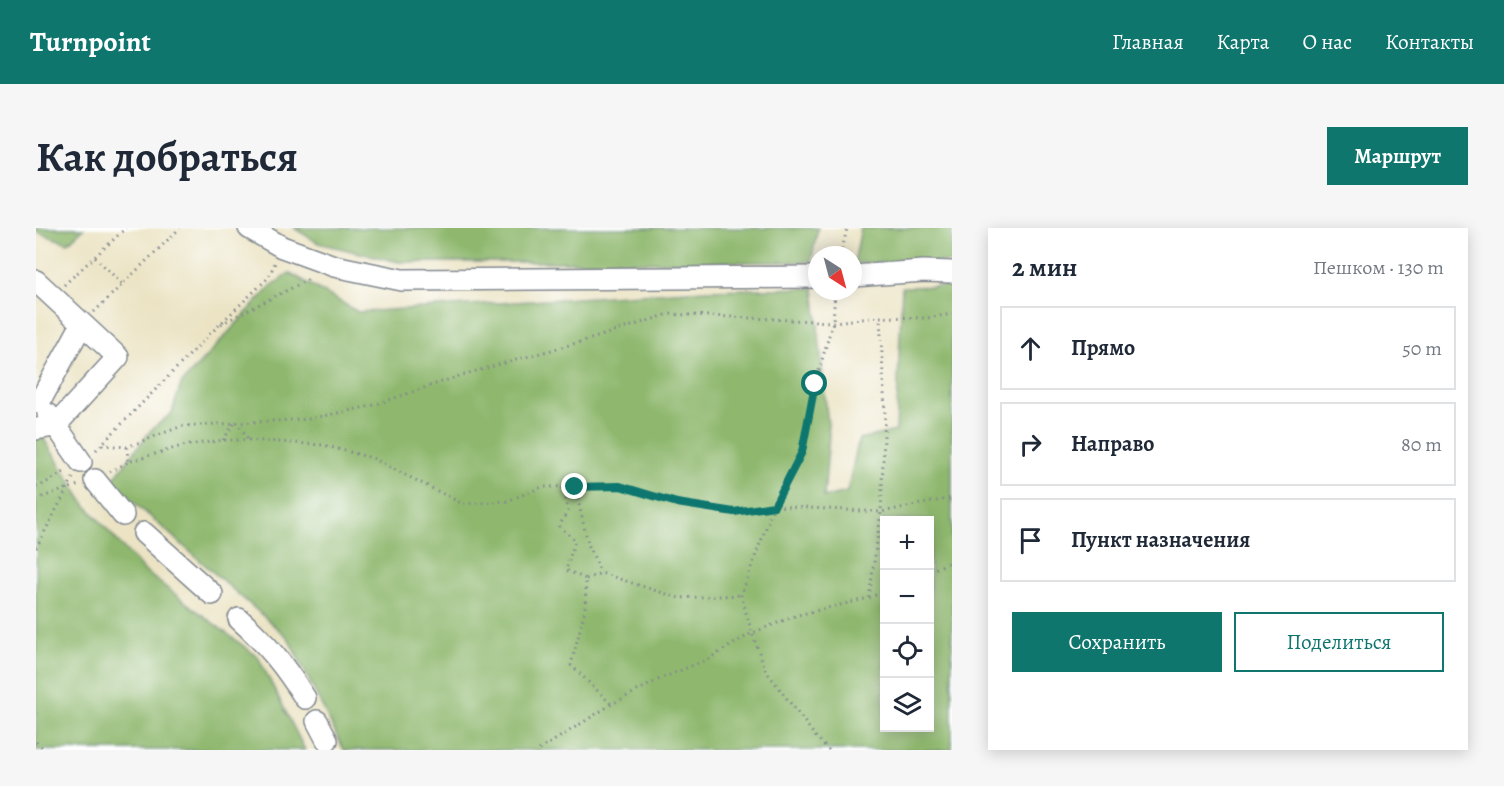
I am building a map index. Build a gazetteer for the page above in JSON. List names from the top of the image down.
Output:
{
  "north": "bottom right",
  "page": {
    "header": "Turnpoint",
    "nav": [
      "Главная",
      "Карта",
      "О нас",
      "Контакты"
    ],
    "buttons": [
      "Маршрут",
      ["Сохранить", "Поделиться"]
    ],
    "title": "Как добраться",
    "heading": ["2 мин", "Пешком · 130 m"],
    "list": [
      ["Прямо", "50 m"],
      ["Направо", "80 m"],
      "Пункт назначения"
    ],
    "map_buttons": ["+", "−"]
  }
}
